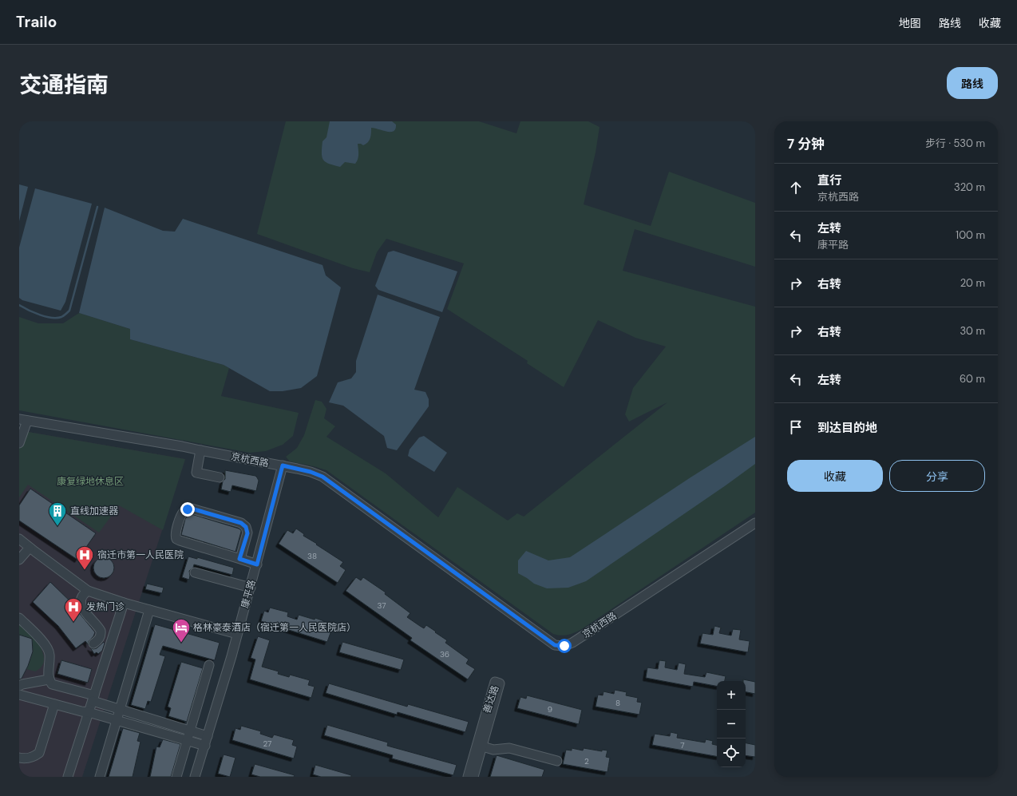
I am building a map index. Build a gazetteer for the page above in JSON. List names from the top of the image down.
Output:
{
  "streets": {
    "street": ["京杭西路", "康平路", "善达路"]
  },
  "crossings": [
    ["京杭西路", "康平路"]
  ],
  "parks": ["康复绿地休息区"],
  "places": {
    "building": ["直线加速器"],
    "hospital": ["宿迁市第一人民医院", "发热门诊"],
    "hotel": ["格林豪泰酒店（宿迁第一人民医院店）"]
  },
  "house_numbers": [
    "38",
    "37",
    "36",
    "8",
    "9",
    "27",
    "7",
    "2"
  ],
  "page": {
    "header": "Trailo",
    "nav": ["地图", "路线", "收藏"],
    "title": "交通指南",
    "buttons": [
      "路线",
      ["收藏", "分享"]
    ],
    "heading": ["7 分钟", "步行 · 530 m"],
    "list": [
      ["直行", "京杭西路", "320 m"],
      ["左转", "康平路", "100 m"],
      ["右转", "20 m"],
      ["右转", "30 m"],
      ["左转", "60 m"],
      "到达目的地"
    ],
    "map_buttons": ["+", "−"]
  }
}
